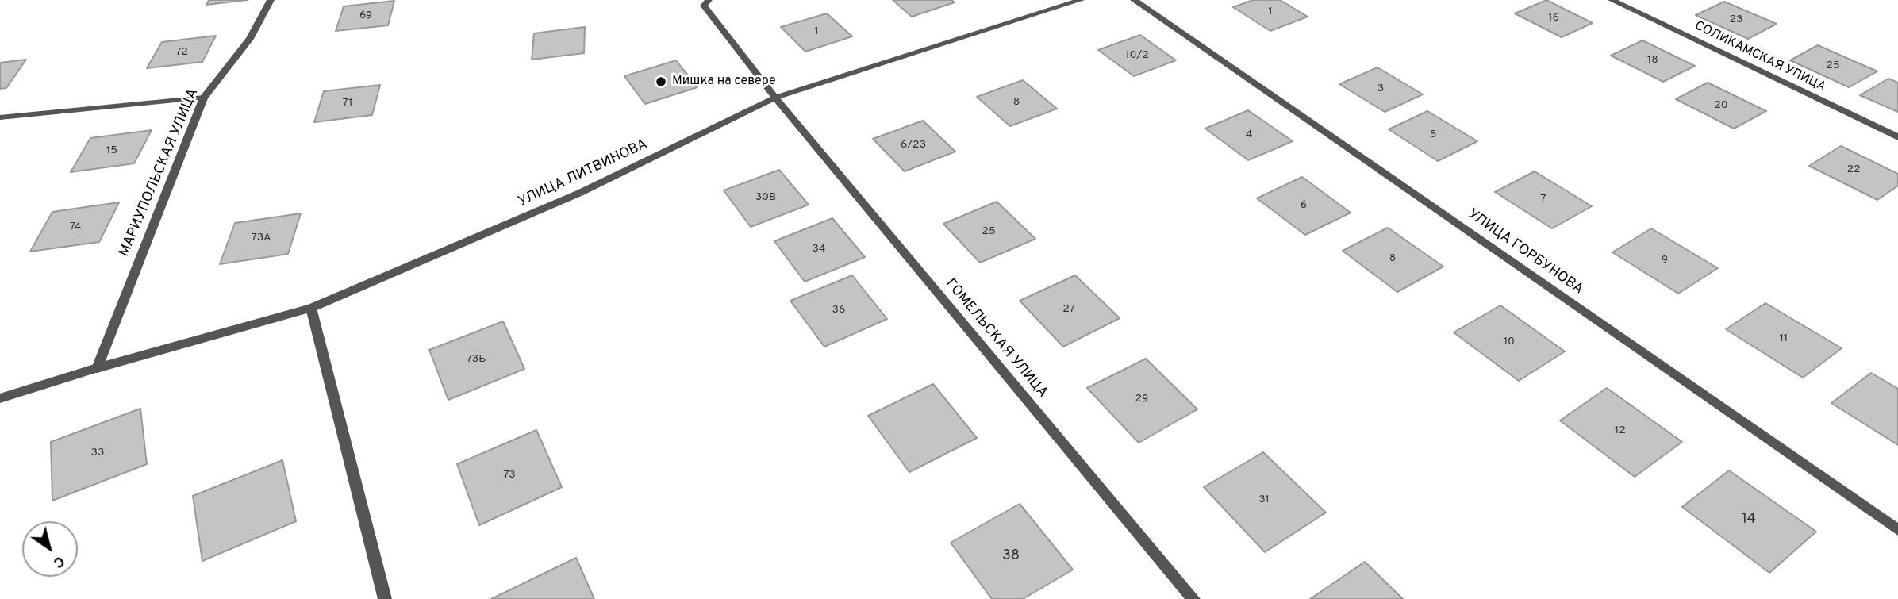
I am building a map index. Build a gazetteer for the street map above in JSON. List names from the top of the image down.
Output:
{
  "streets": {
    "street": [
      "СОЛИКАМСКАЯ УЛИЦА",
      "МАРИУПОЛЬСКАЯ УЛИЦА",
      "УЛИЦА ЛИТВИНОВА",
      "УЛИЦА ГОРБУНОВА",
      "ГОМЕЛЬСКАЯ УЛИЦА"
    ]
  },
  "crossings": [
    ["МАРИУПОЛЬСКАЯ УЛИЦА", "УЛИЦА ЛИТВИНОВА"],
    ["УЛИЦА ЛИТВИНОВА", "ГОМЕЛЬСКАЯ УЛИЦА"]
  ],
  "places": ["Мишка на севере"],
  "house_numbers": [
    "1",
    "69",
    "16",
    "23",
    "1",
    "72",
    "10/2",
    "18",
    "25",
    "3",
    "8",
    "71",
    "20",
    "4",
    "5",
    "6/23",
    "15",
    "22",
    "30В",
    "7",
    "6",
    "74",
    "25",
    "73А",
    "34",
    "8",
    "9",
    "27",
    "36",
    "11",
    "10",
    "73Б",
    "29",
    "12",
    "33",
    "73",
    "31",
    "14",
    "38"
  ],
  "north": "bottom right"
}
